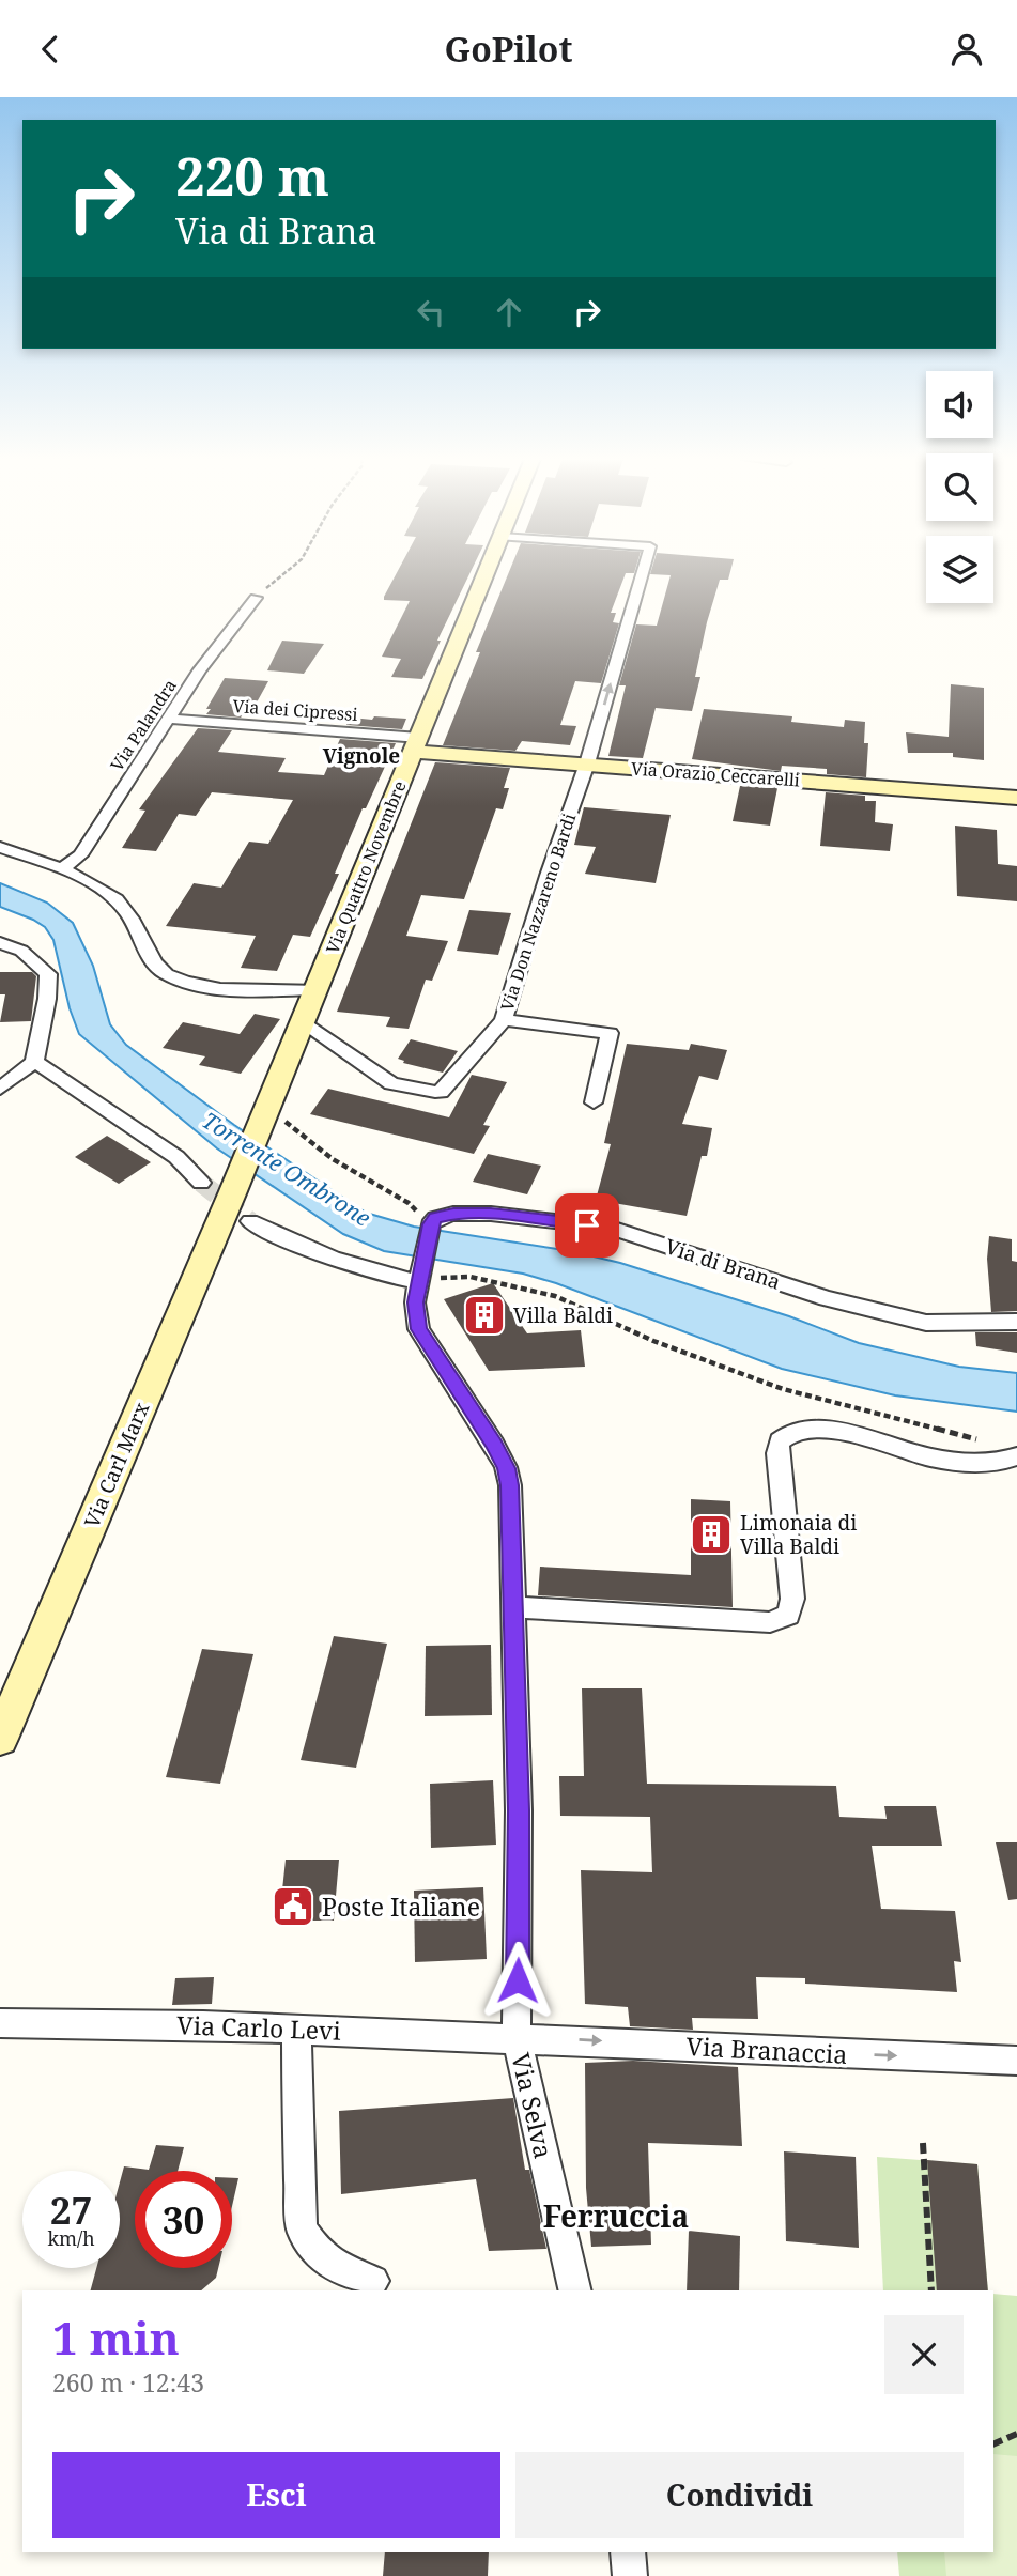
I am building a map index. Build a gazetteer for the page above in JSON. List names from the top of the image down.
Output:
{
  "streets": {
    "main road": ["Via Orazio Ceccarelli", "Via Quattro Novembre", "Via Carl Marx"],
    "street": [
      "Via dei Cipressi",
      "Via Palandra",
      "Via Don Nazzareno Bardi",
      "Via di Brana",
      "Via Carlo Levi",
      "Via Branaccia",
      "Via Selva"
    ]
  },
  "crossings": [
    ["Via dei Cipressi", "Via Palandra"],
    ["Via dei Cipressi", "Via Orazio Ceccarelli"],
    ["Via dei Cipressi", "Via Quattro Novembre"],
    ["Via Orazio Ceccarelli", "Via Quattro Novembre"],
    ["Via Orazio Ceccarelli", "Via Don Nazzareno Bardi"],
    ["Via Quattro Novembre", "Via Carl Marx"],
    ["Via di Brana", "Via Selva"],
    ["Via Carlo Levi", "Via Branaccia"],
    ["Via Carlo Levi", "Via Selva"],
    ["Via Branaccia", "Via Selva"]
  ],
  "one_way": ["Via Branaccia"],
  "districts": ["Vignole", "Ferruccia"],
  "water": ["Torrente Ombrone"],
  "places": {
    "building": ["Villa Baldi", "Limonaia di Villa Baldi"],
    "public building": ["Poste Italiane"]
  },
  "page": {
    "header": "GoPilot",
    "turn": ["220 m", "Via di Brana"],
    "speed": "27 km/h",
    "limit": "30",
    "heading": ["1 min", "260 m · 12:43"],
    "buttons": ["Esci", "Condividi"]
  }
}
